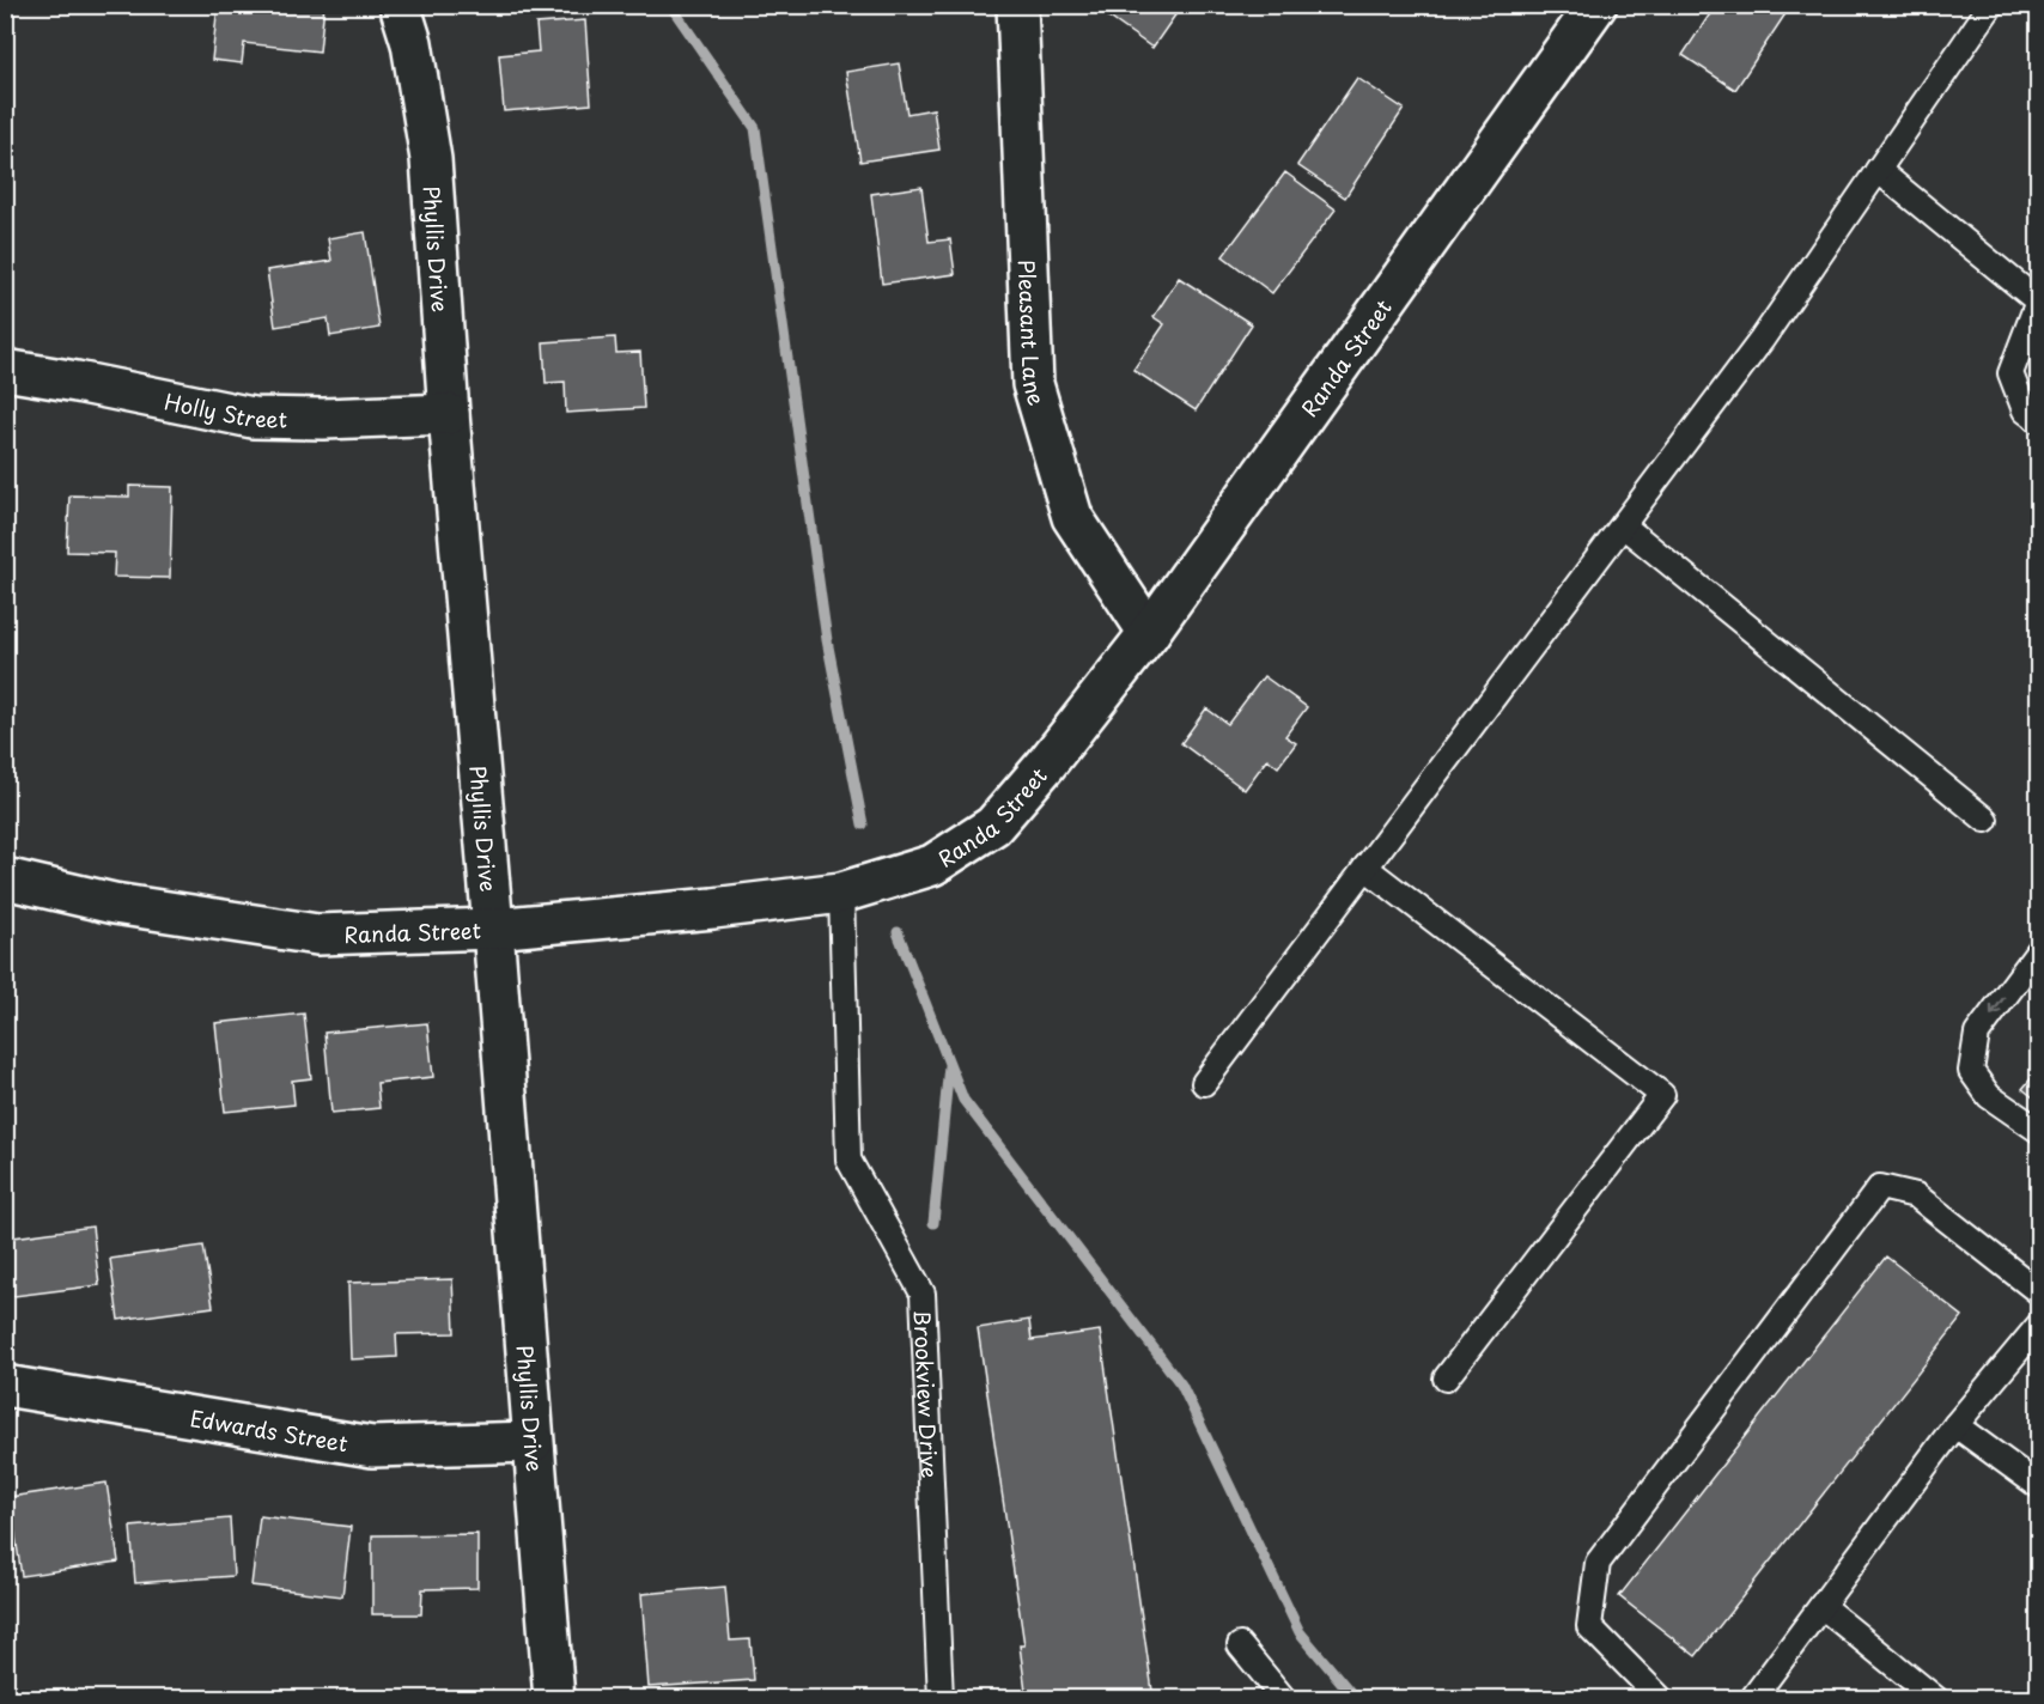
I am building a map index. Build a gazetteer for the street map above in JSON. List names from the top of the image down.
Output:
{
  "streets": {
    "street": [
      "Phyllis Drive",
      "Pleasant Lane",
      "Randa Street",
      "Holly Street",
      "Edwards Street"
    ],
    "lane": ["Brookview Drive"]
  },
  "crossings": [
    ["Phyllis Drive", "Randa Street"],
    ["Phyllis Drive", "Holly Street"],
    ["Phyllis Drive", "Edwards Street"],
    ["Pleasant Lane", "Randa Street"],
    ["Randa Street", "Brookview Drive"]
  ]
}
